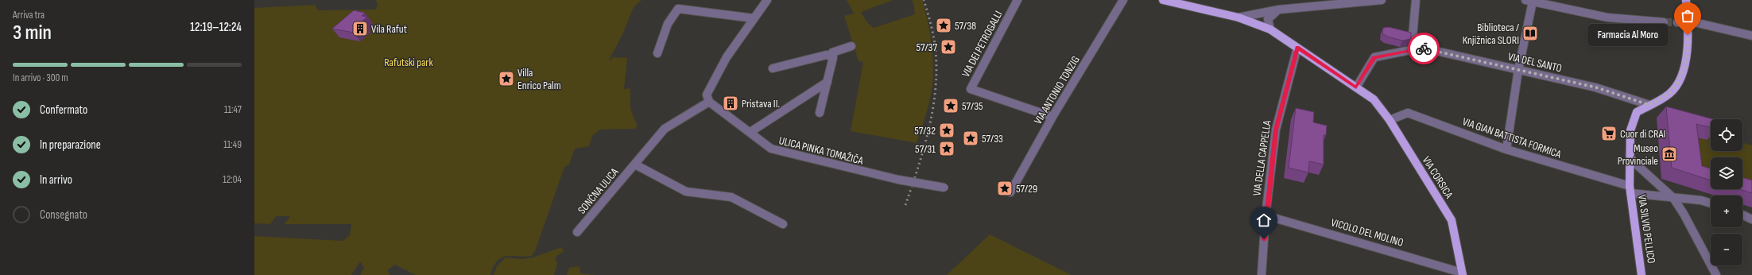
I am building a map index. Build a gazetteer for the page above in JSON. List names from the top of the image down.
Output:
{
  "streets": {
    "main road": ["VIA CORSICA", "VIA SILVIO PELLICO"],
    "street": [
      "VIA DEI PETROGALLI",
      "VIA DEL SANTO",
      "VIA ANTONIO TONZIG",
      "VIA GIAN BATTISTA FORMICA",
      "ULICA PINKA TOMAŽIČA",
      "VIA DELLA CAPPELLA",
      "SONČNA ULICA",
      "VICOLO DEL MOLINO"
    ]
  },
  "crossings": [
    ["VIA DEI PETROGALLI", "VIA ANTONIO TONZIG"],
    ["VIA DEL SANTO", "VIA CORSICA"],
    ["VIA DEL SANTO", "VIA SILVIO PELLICO"],
    ["VIA GIAN BATTISTA FORMICA", "VIA CORSICA"],
    ["VIA GIAN BATTISTA FORMICA", "VIA SILVIO PELLICO"],
    ["ULICA PINKA TOMAŽIČA", "SONČNA ULICA"],
    ["VIA DELLA CAPPELLA", "VICOLO DEL MOLINO"],
    ["VIA CORSICA", "VICOLO DEL MOLINO"]
  ],
  "parks": ["Rafutski park"],
  "places": {
    "place": [
      "57/38",
      "57/37",
      "Villa Enrico Palm",
      "57/35",
      "57/32",
      "57/33",
      "57/31",
      "57/29"
    ],
    "building": ["Vila Rafut", "Pristava II."],
    "library": ["Biblioteca / Knjižnica SLORI"],
    "other": ["Farmacia Al Moro"],
    "supermarket": ["Cuor di CRAI"],
    "museum": ["Museo Provinciale"]
  },
  "page": {
    "heading": ["3 min", "Arriva tra", "12:19–12:24"],
    "bubble": "Farmacia Al Moro",
    "bar": "In arrivo · 300 m",
    "list": [
      ["Confermato", "11:47"],
      ["In preparazione", "11:49"],
      ["In arrivo", "12:04"],
      "Consegnato"
    ],
    "map_buttons": ["+", "−"]
  }
}
